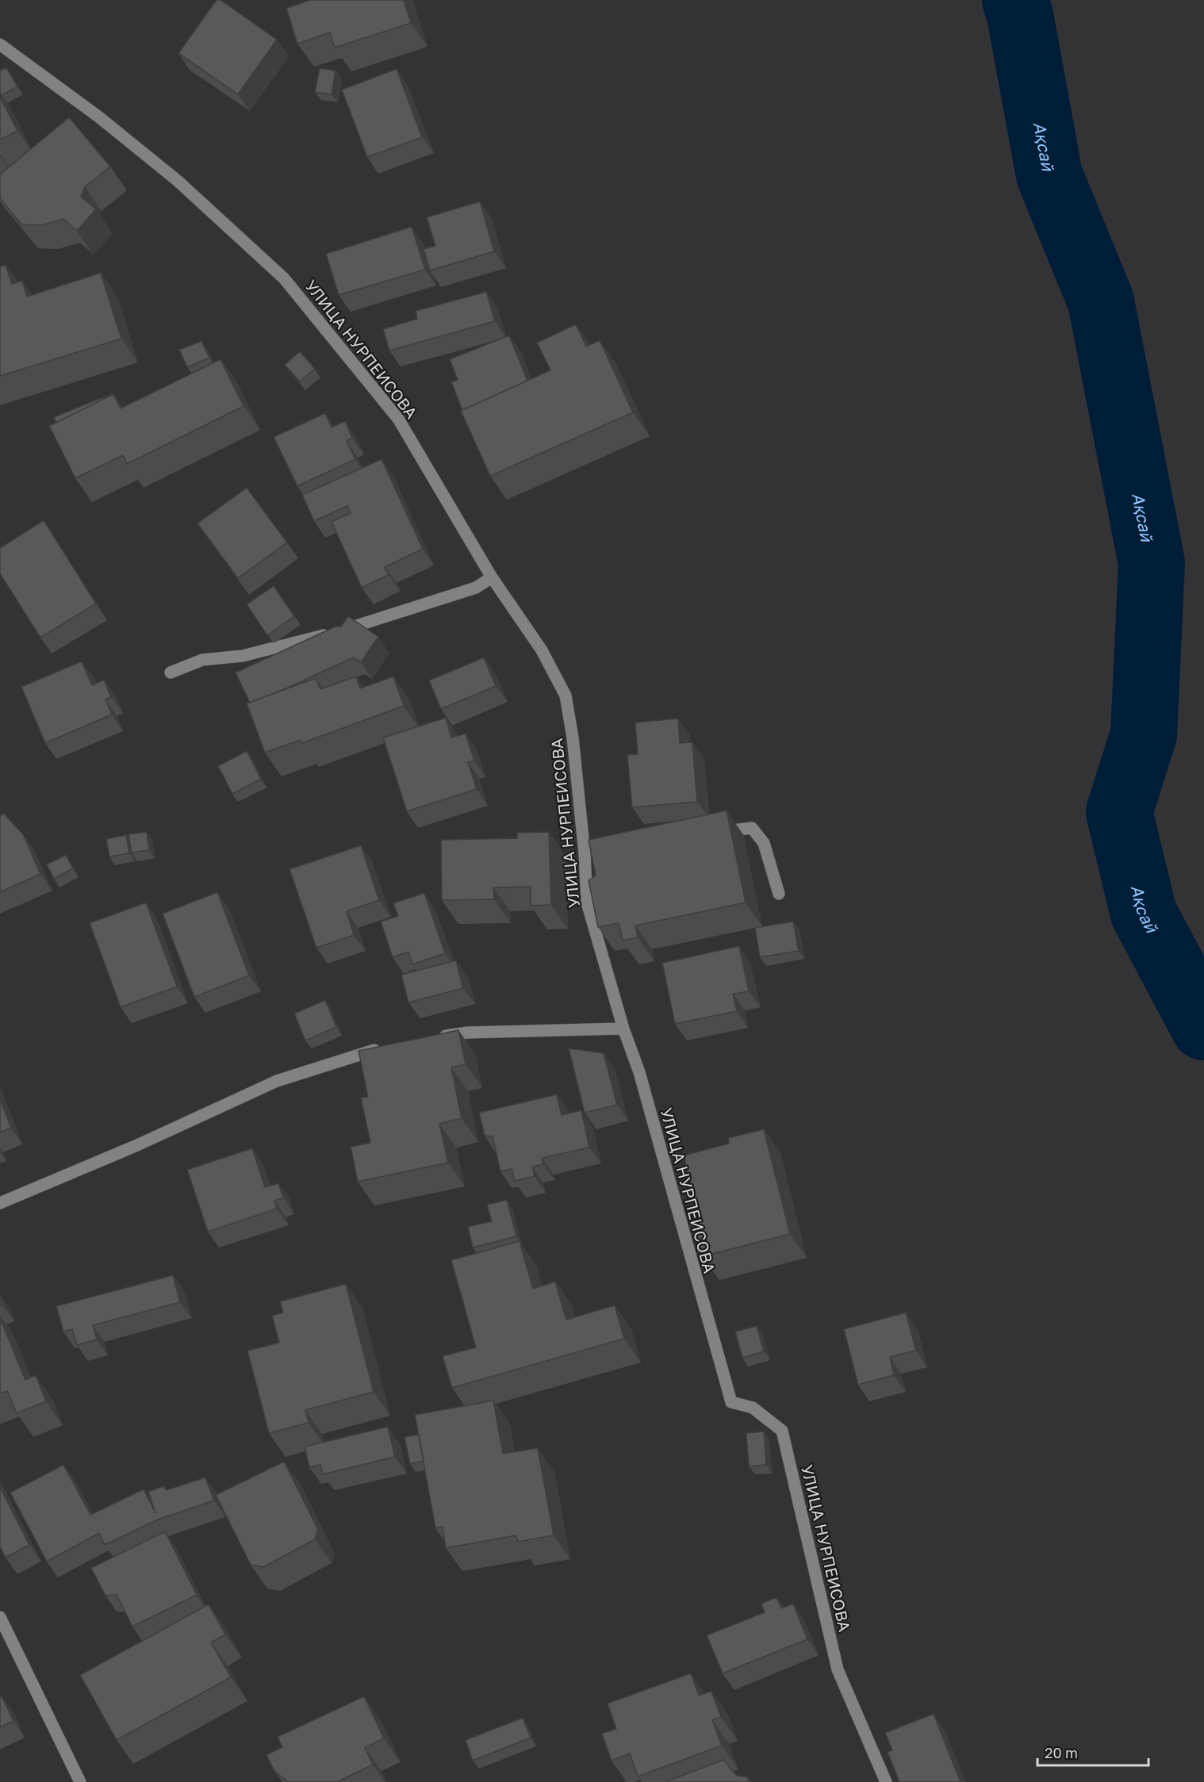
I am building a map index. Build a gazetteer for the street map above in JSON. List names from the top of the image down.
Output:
{
  "streets": {
    "street": ["УЛИЦА НУРПЕИСОВА"]
  },
  "water": ["Ақсай"],
  "scale_bar": "20 m"
}
